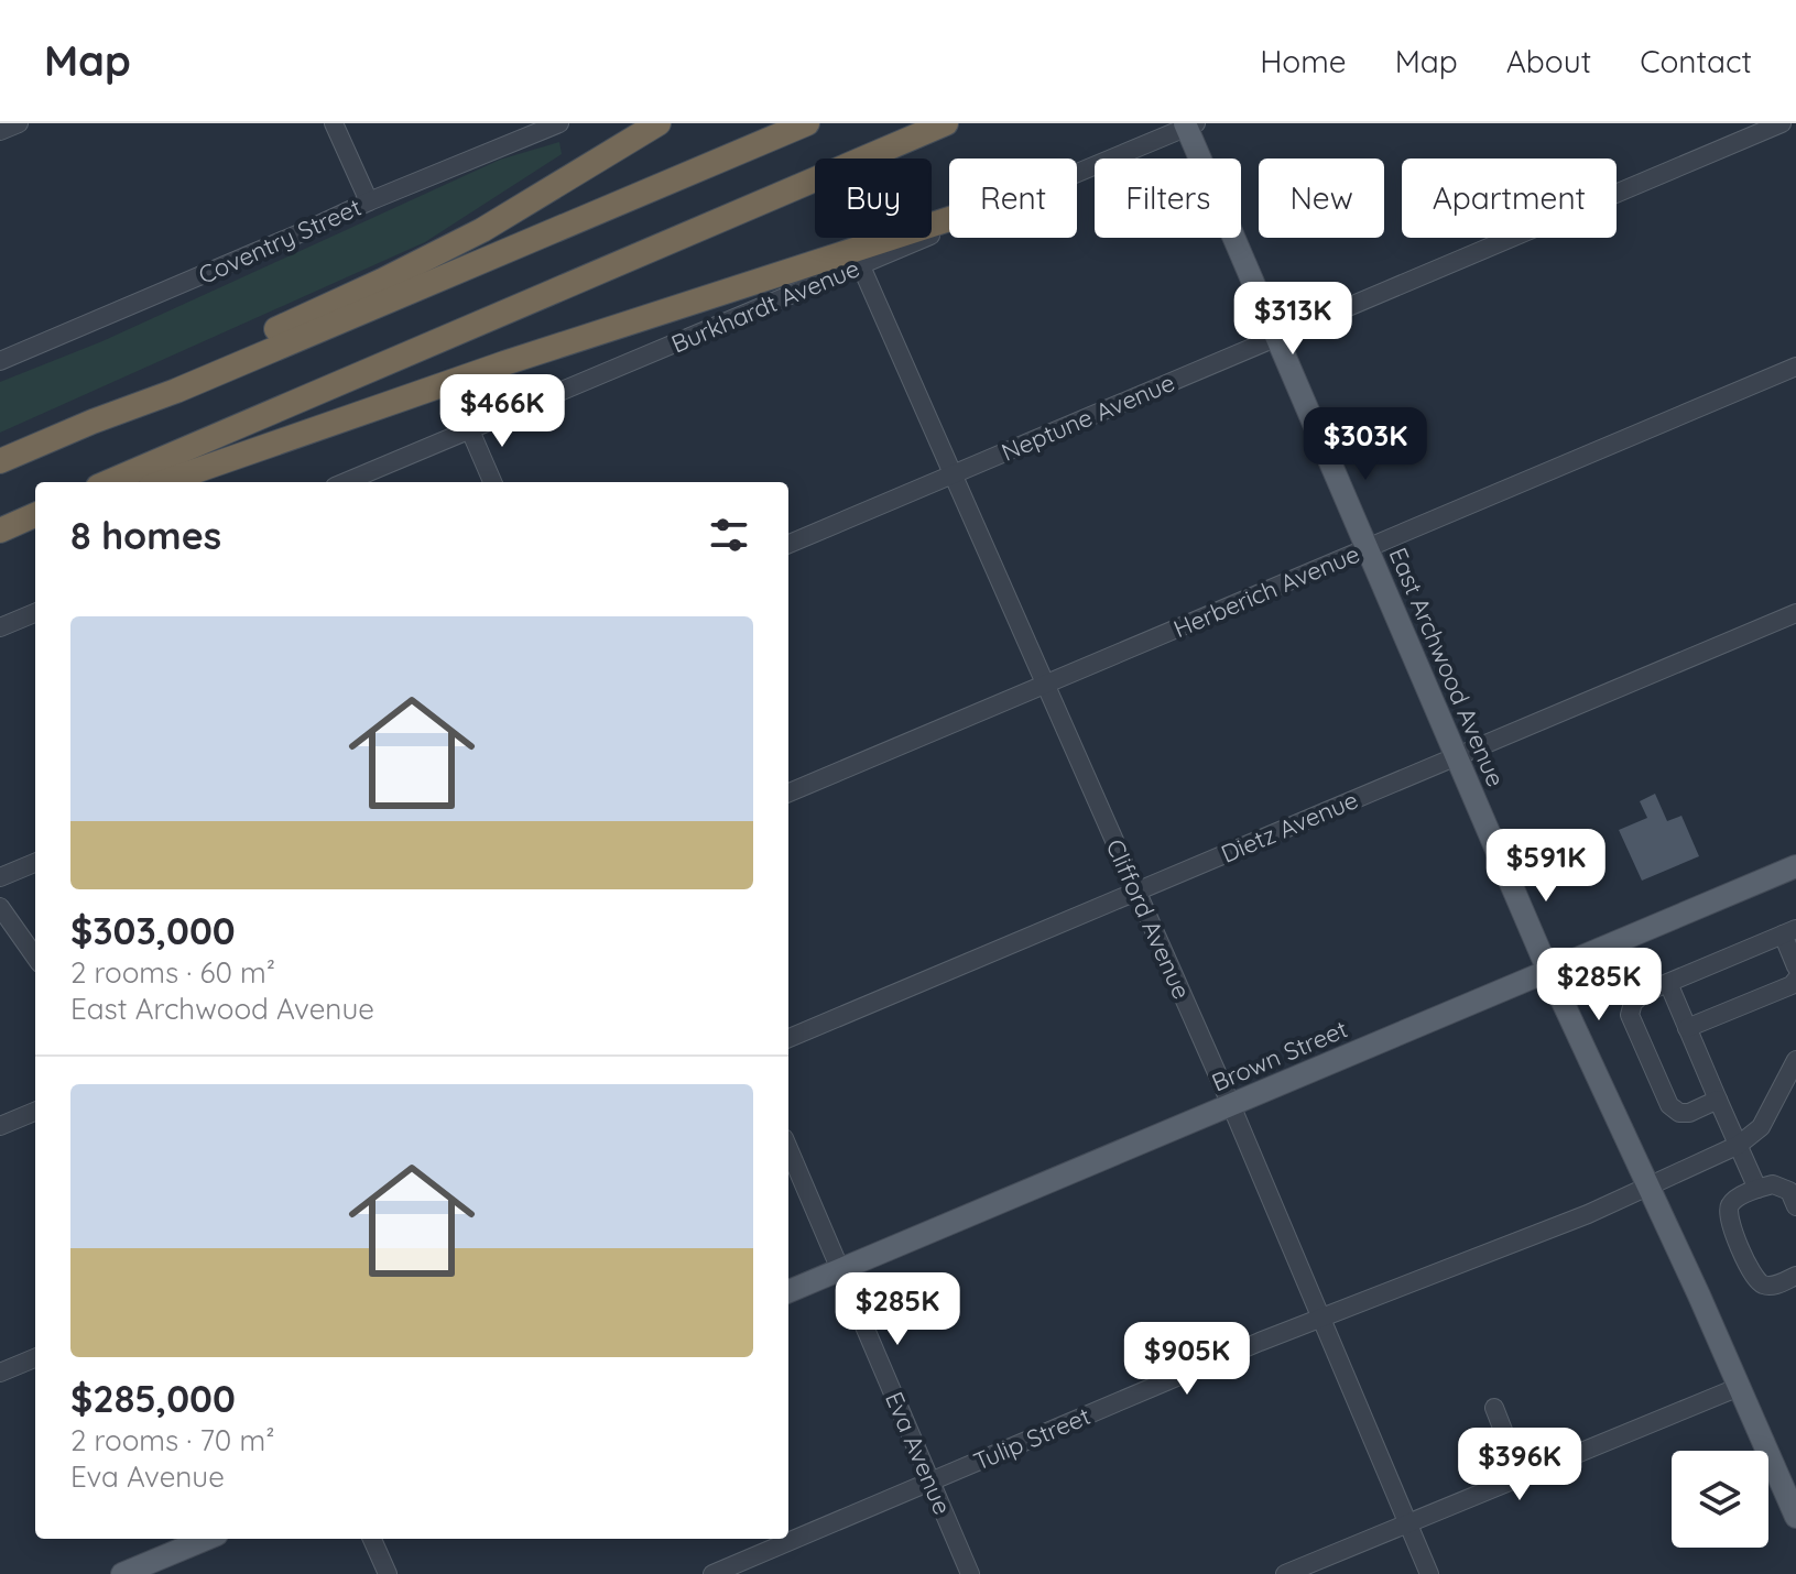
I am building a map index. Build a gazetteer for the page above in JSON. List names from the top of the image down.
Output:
{
  "streets": {
    "main road": ["East Archwood Avenue", "Brown Street"],
    "street": [
      "Coventry Street",
      "Burkhardt Avenue",
      "Neptune Avenue",
      "Herberich Avenue",
      "Dietz Avenue",
      "Clifford Avenue",
      "Tulip Street",
      "Eva Avenue"
    ]
  },
  "crossings": [
    ["Burkhardt Avenue", "East Archwood Avenue"],
    ["Burkhardt Avenue", "Clifford Avenue"],
    ["Neptune Avenue", "East Archwood Avenue"],
    ["Neptune Avenue", "Clifford Avenue"],
    ["Herberich Avenue", "East Archwood Avenue"],
    ["Herberich Avenue", "Clifford Avenue"],
    ["East Archwood Avenue", "Dietz Avenue"],
    ["East Archwood Avenue", "Brown Street"],
    ["East Archwood Avenue", "Tulip Street"],
    ["Dietz Avenue", "Clifford Avenue"],
    ["Clifford Avenue", "Brown Street"],
    ["Clifford Avenue", "Tulip Street"],
    ["Brown Street", "Eva Avenue"],
    ["Tulip Street", "Eva Avenue"]
  ],
  "page": {
    "header": "Map",
    "nav": [
      "Home",
      "Map",
      "About",
      "Contact"
    ],
    "chip": [
      "Buy",
      "Rent",
      "Filters",
      "New",
      "Apartment"
    ],
    "price": [
      "$313K",
      "$466K",
      "$303K",
      "$591K",
      "$285K",
      "$285K",
      "$905K",
      "$396K"
    ],
    "heading": "8 homes",
    "list": [
      {
        "name": "$303,000",
        "note": "2 rooms · 60 m² · East Archwood Avenue"
      },
      {
        "name": "$285,000",
        "note": "2 rooms · 70 m² · Eva Avenue"
      }
    ]
  }
}
